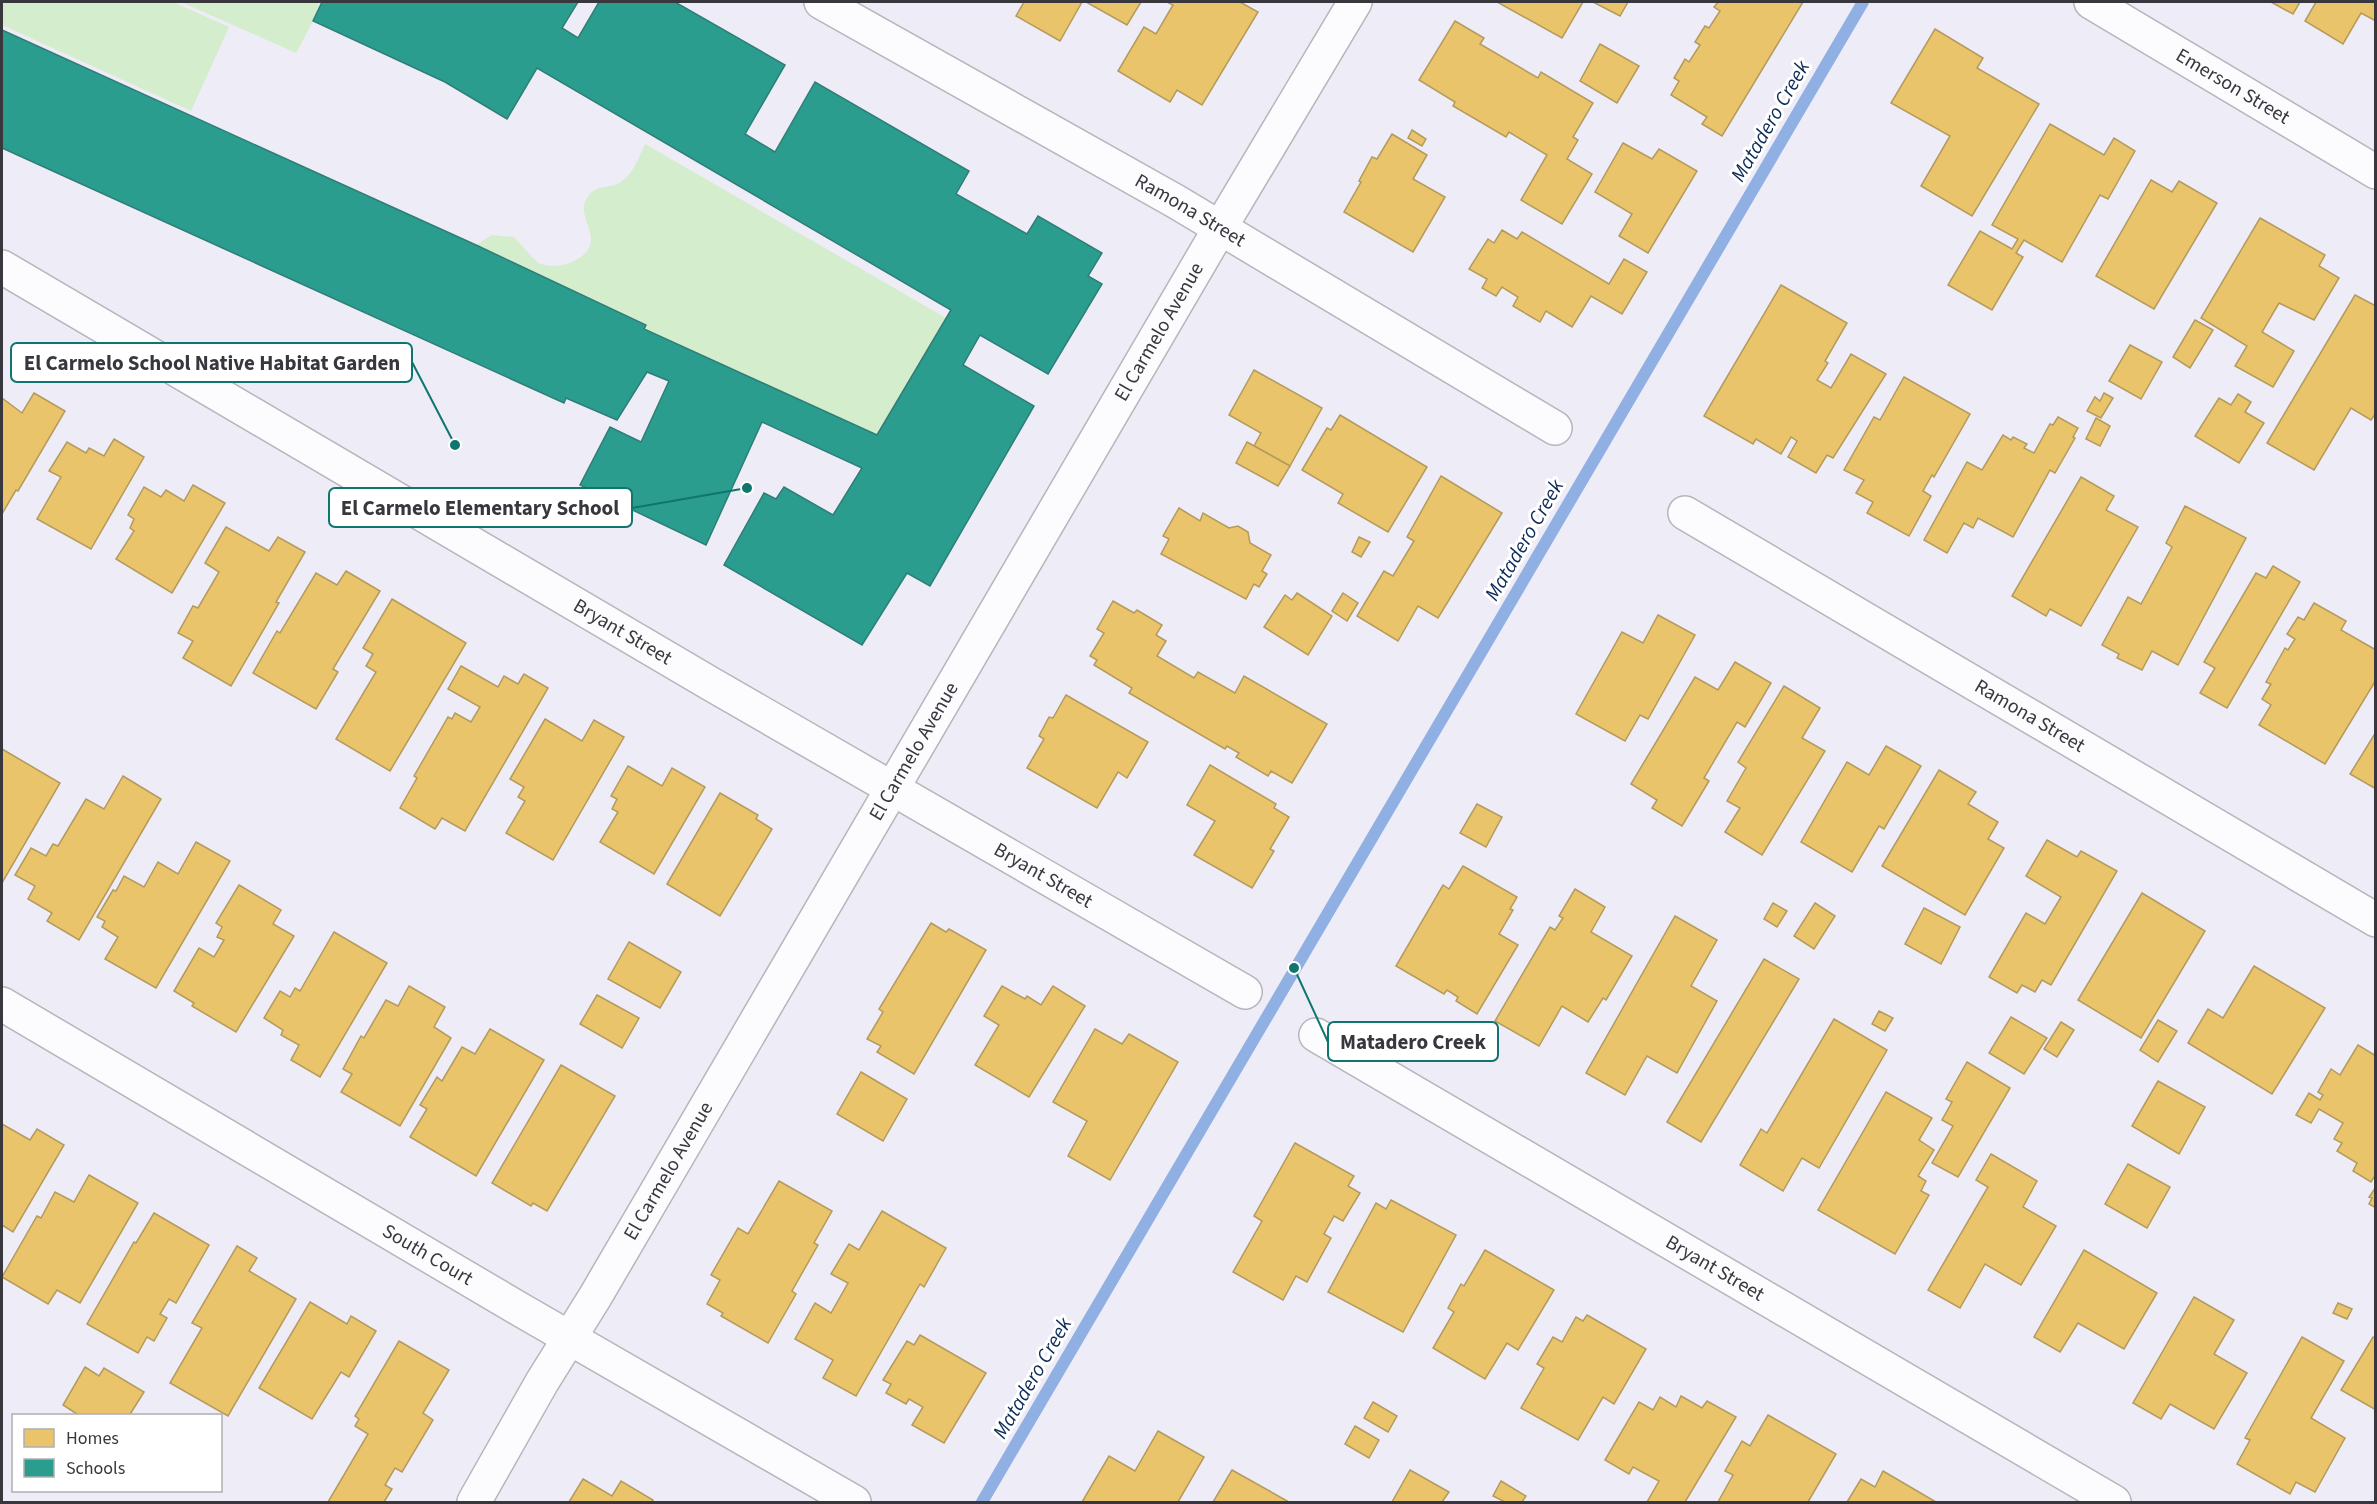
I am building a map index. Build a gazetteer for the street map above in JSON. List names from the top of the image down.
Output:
{
  "streets": {
    "street": [
      "Emerson Street",
      "Ramona Street",
      "El Carmelo Avenue",
      "Bryant Street",
      "South Court"
    ]
  },
  "crossings": [
    ["Ramona Street", "El Carmelo Avenue"],
    ["El Carmelo Avenue", "Bryant Street"],
    ["El Carmelo Avenue", "South Court"]
  ],
  "water": ["Matadero Creek"],
  "places": ["El Carmelo School Native Habitat Garden", "El Carmelo Elementary School", "Matadero Creek"],
  "legend": ["Homes", "Schools"]
}
